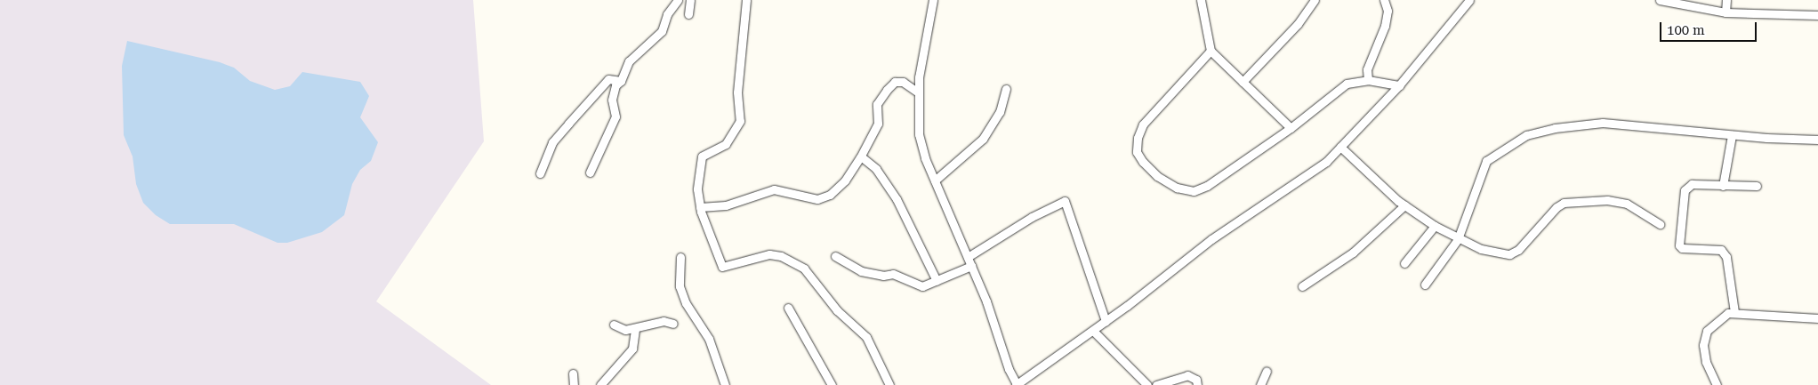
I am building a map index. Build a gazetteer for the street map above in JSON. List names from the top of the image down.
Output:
{
  "scale_bar": "100 m"
}
